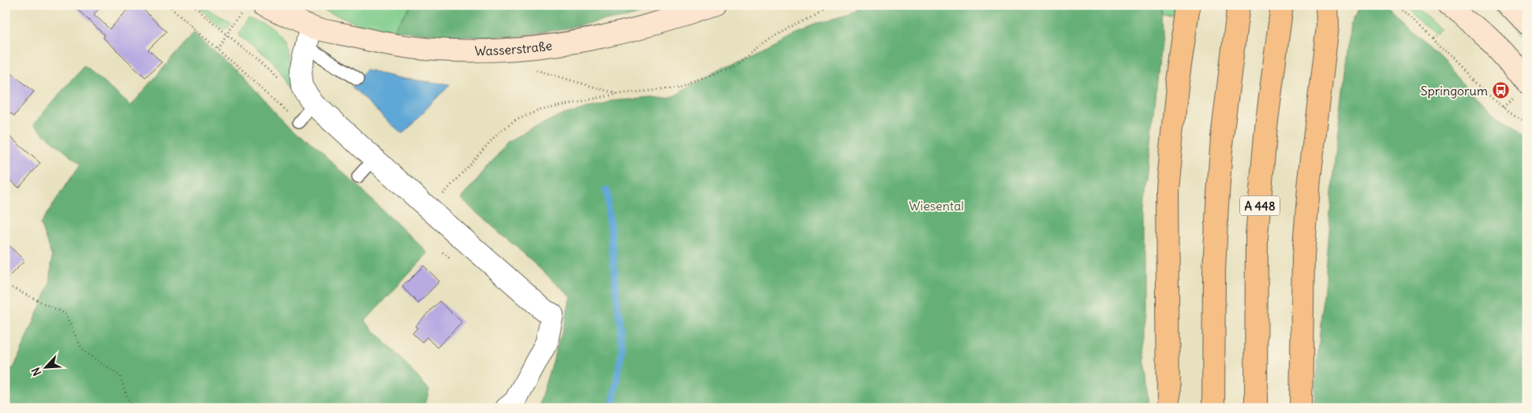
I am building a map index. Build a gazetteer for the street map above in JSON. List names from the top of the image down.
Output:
{
  "streets": {
    "highway": ["A 448"],
    "main road": ["Wasserstraße"]
  },
  "parks": ["Wiesental"],
  "places": {
    "bus stop": ["Springorum"]
  },
  "north": "bottom left"
}
